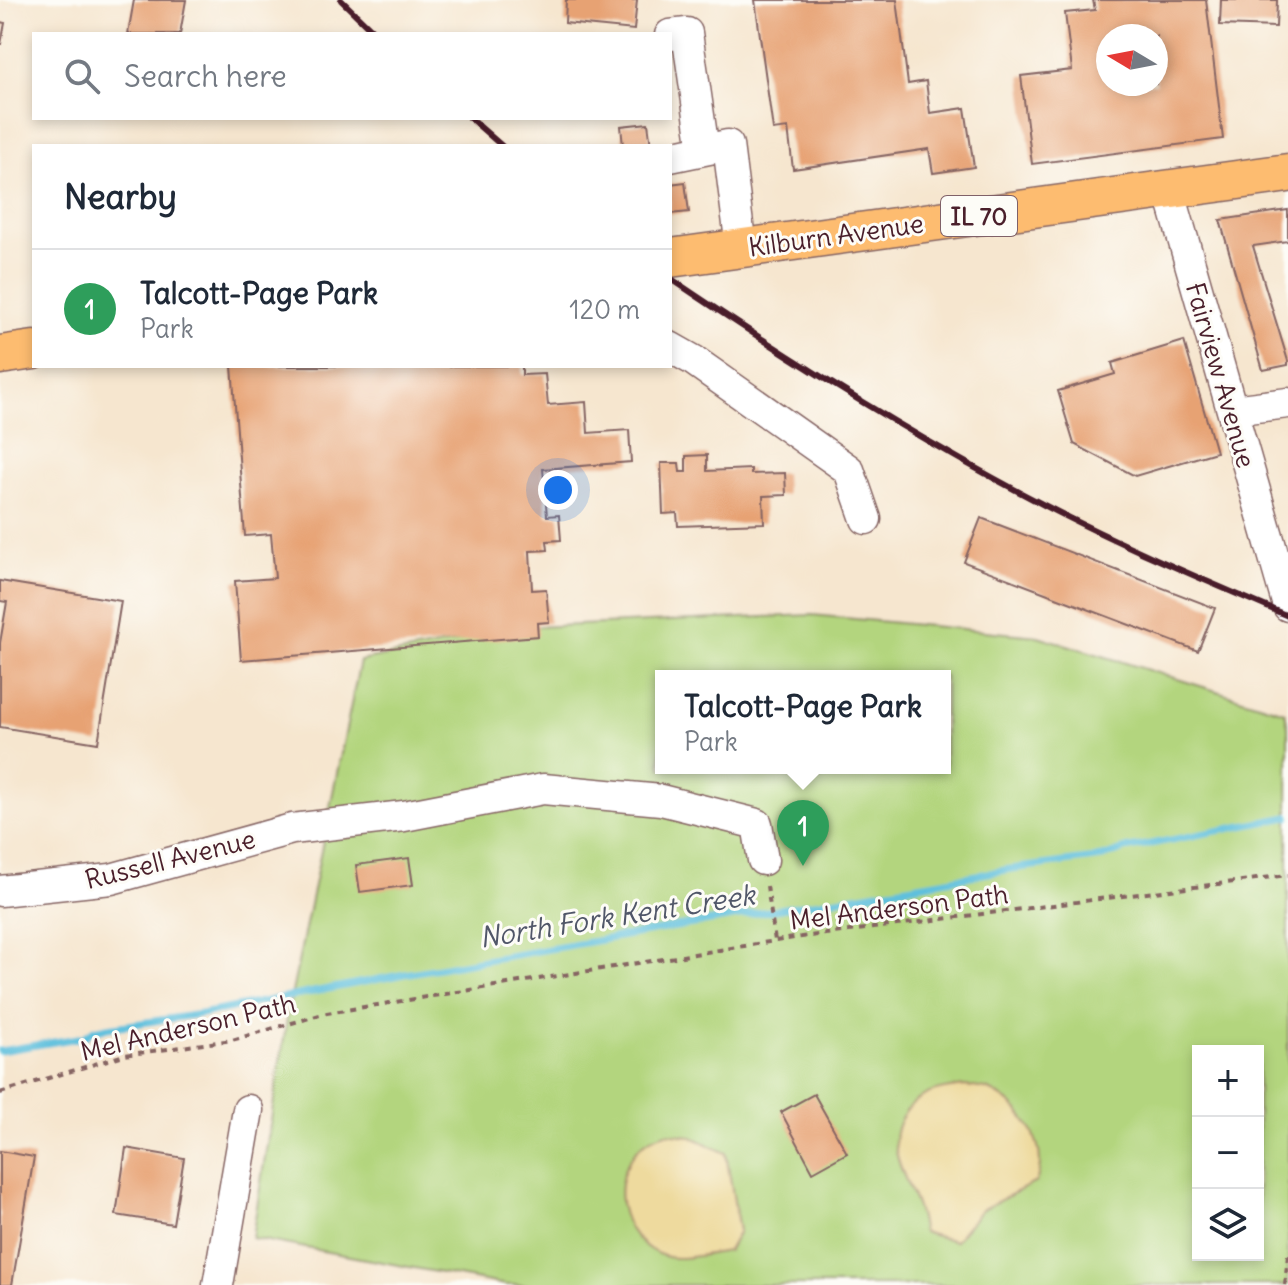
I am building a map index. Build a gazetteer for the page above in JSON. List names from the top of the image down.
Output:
{
  "streets": {
    "main road": ["IL 70", "Kilburn Avenue"],
    "street": ["Fairview Avenue", "Russell Avenue"],
    "path": ["Mel Anderson Path"]
  },
  "crossings": [
    ["Kilburn Avenue", "Fairview Avenue"]
  ],
  "water": ["North Fork Kent Creek"],
  "north": "left",
  "page": {
    "search": "Search here",
    "heading": "Nearby",
    "list": [
      {
        "mark": "1",
        "name": "Talcott-Page Park",
        "note": "Park",
        "value": "120 m"
      }
    ],
    "popup": ["Talcott-Page Park", "Park"],
    "pins": "1",
    "map_buttons": ["+", "−"]
  }
}
